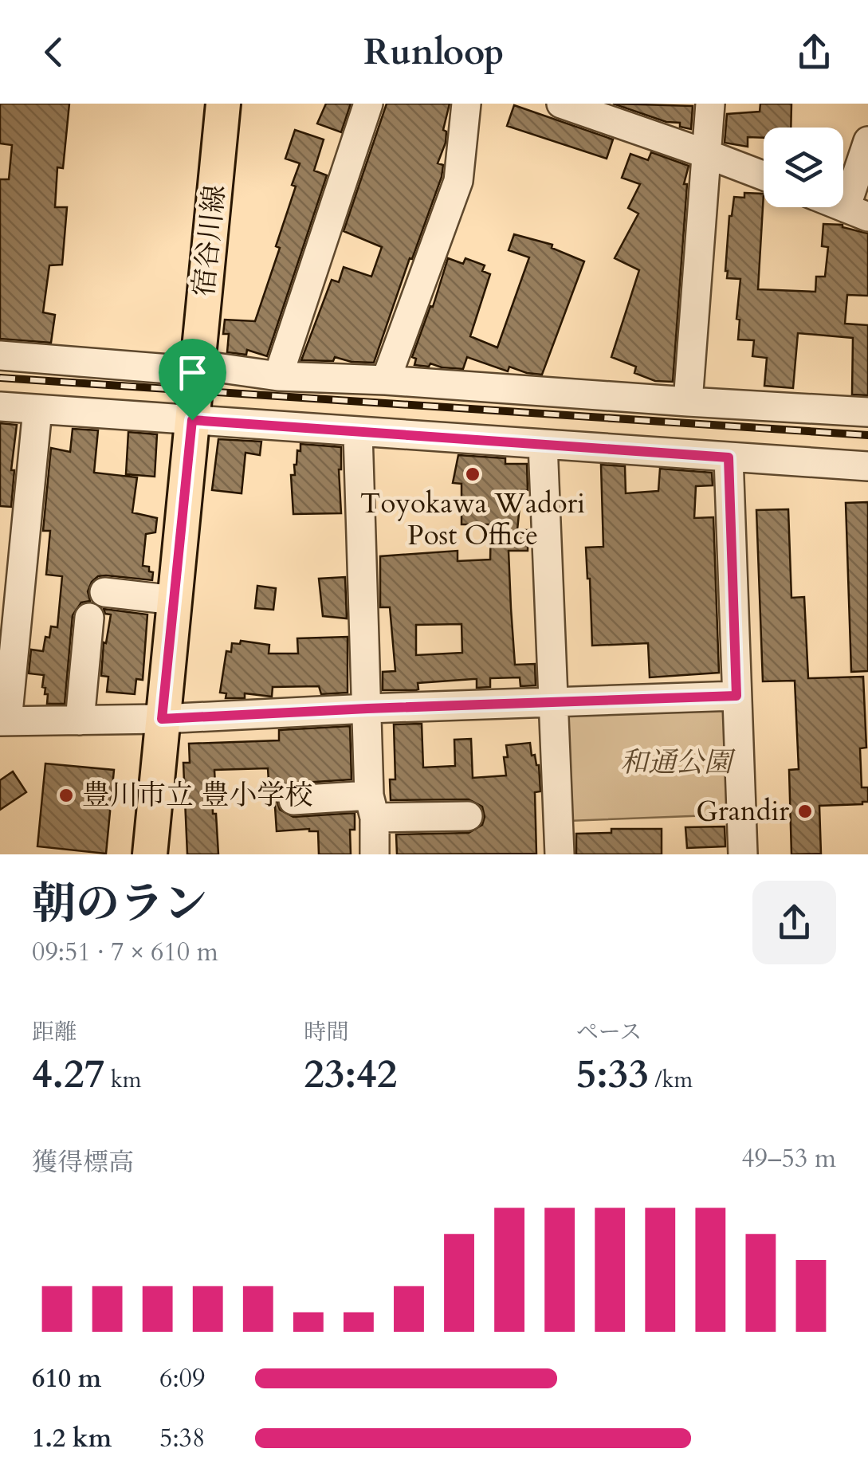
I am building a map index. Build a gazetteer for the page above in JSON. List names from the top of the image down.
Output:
{
  "streets": {
    "main road": ["宿谷川線"]
  },
  "parks": ["和通公園"],
  "places": ["Toyokawa Wadori Post Office", "豊川市立 豊小学校", "Grandir"],
  "page": {
    "header": "Runloop",
    "heading": ["朝のラン", "09:51 · 7 × 610 m"],
    "stats": [
      ["距離", "4.27 km"],
      ["時間", "23:42"],
      ["ペース", "5:33 /km"]
    ],
    "chart": ["獲得標高", "49–53 m"],
    "list": [
      {
        "name": "610 m",
        "note": "6:09"
      },
      {
        "name": "1.2 km",
        "note": "5:38"
      }
    ]
  }
}
